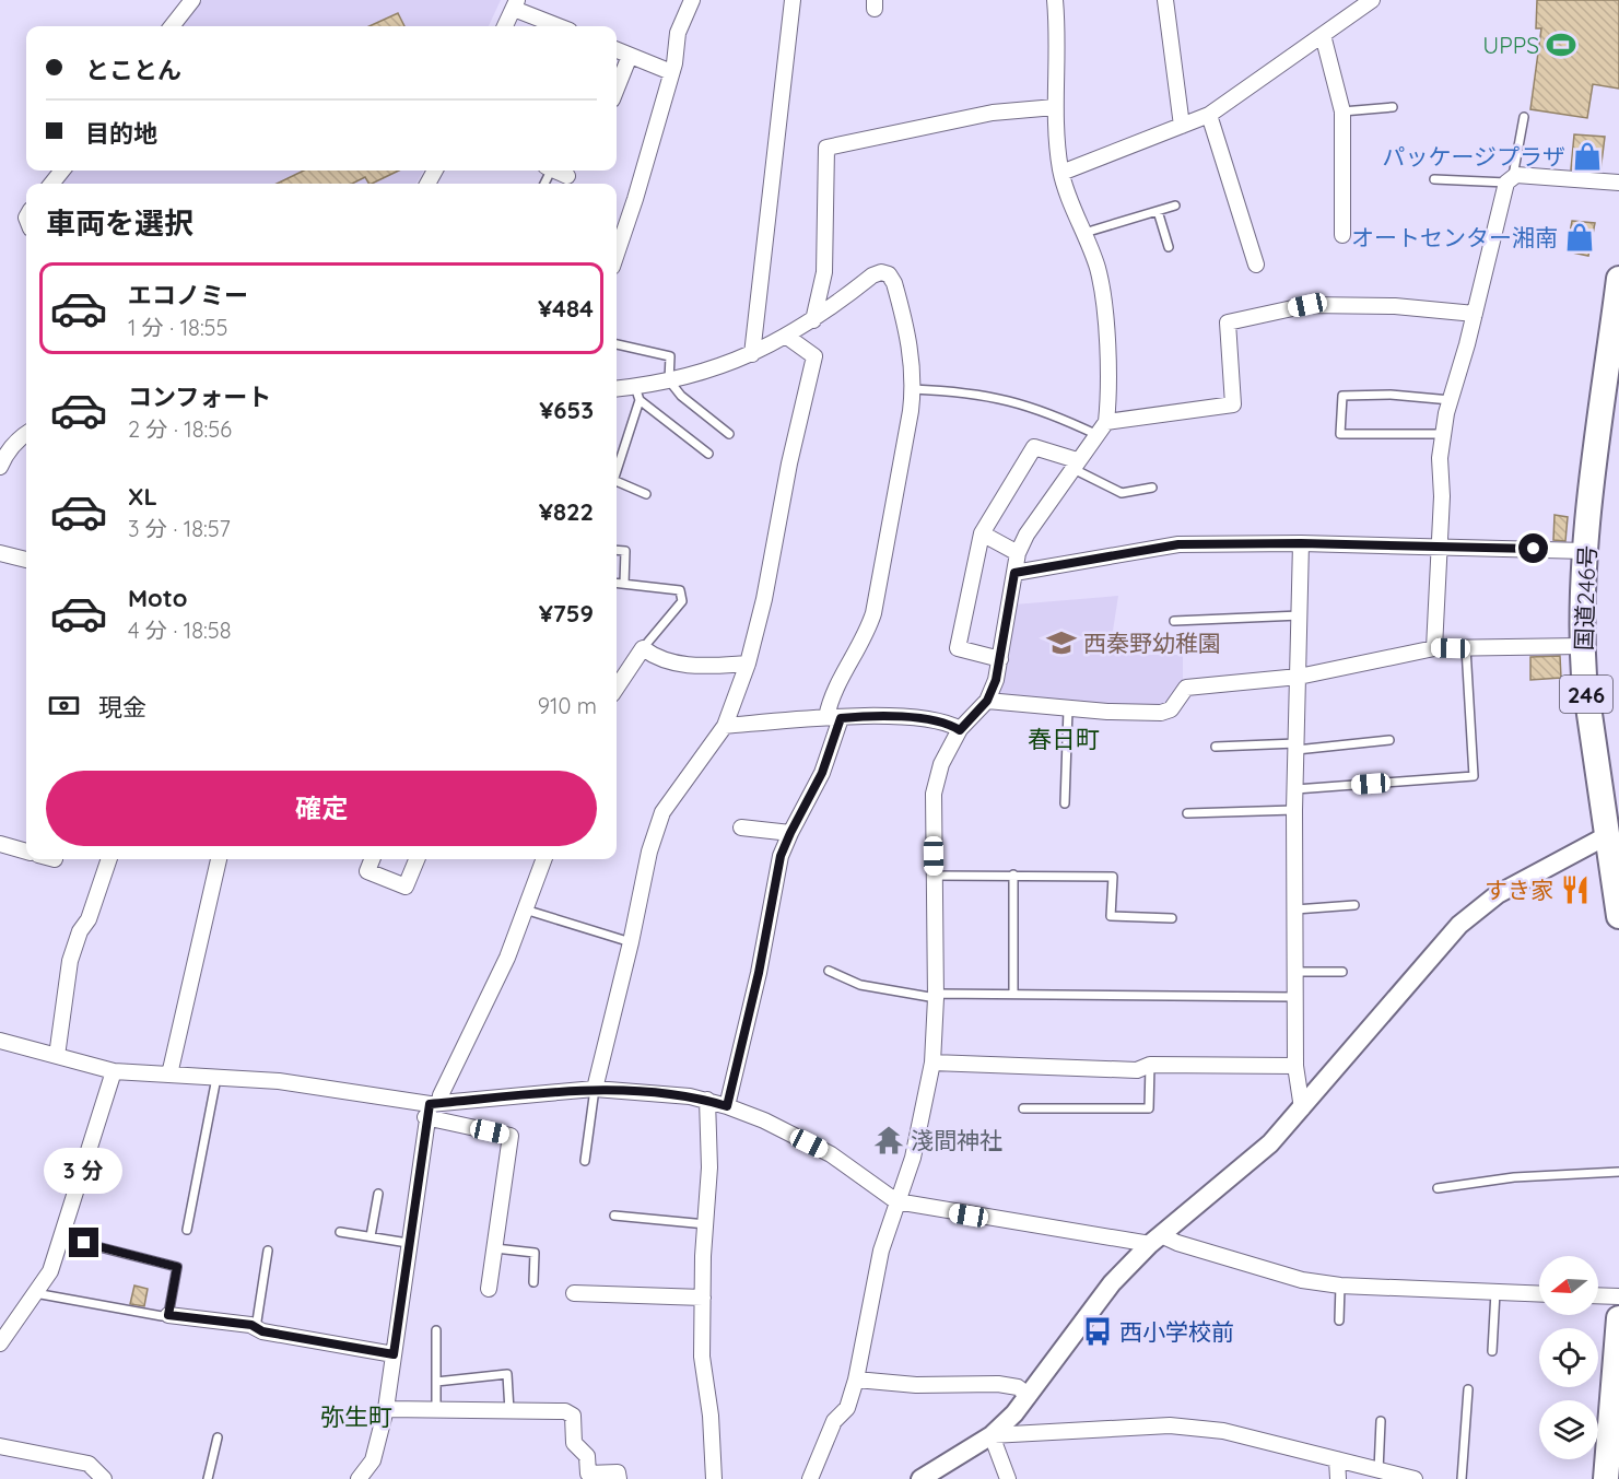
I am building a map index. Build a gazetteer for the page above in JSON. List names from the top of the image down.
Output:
{
  "streets": {
    "highway": ["国道246号", "246"]
  },
  "districts": ["春日町", "弥生町"],
  "places": {
    "sports": ["UPPS"],
    "shop": ["パッケージプラザ", "オートセンター湘南"],
    "school or university": ["西秦野幼稚園"],
    "restaurant": ["すき家"],
    "temple": ["淺間神社"],
    "bus stop": ["西小学校前"]
  },
  "north": "left",
  "page": {
    "banner": ["とことん", "目的地"],
    "heading": "車両を選択",
    "list": [
      {
        "name": "エコノミー",
        "note": "1 分 · 18:55",
        "value": "¥484"
      },
      {
        "name": "コンフォート",
        "note": "2 分 · 18:56",
        "value": "¥653"
      },
      {
        "name": "XL",
        "note": "3 分 · 18:57",
        "value": "¥822"
      },
      {
        "name": "Moto",
        "note": "4 分 · 18:58",
        "value": "¥759"
      }
    ],
    "pay": ["現金", "910 m"],
    "buttons": "確定",
    "bubble": "3 分"
  }
}
